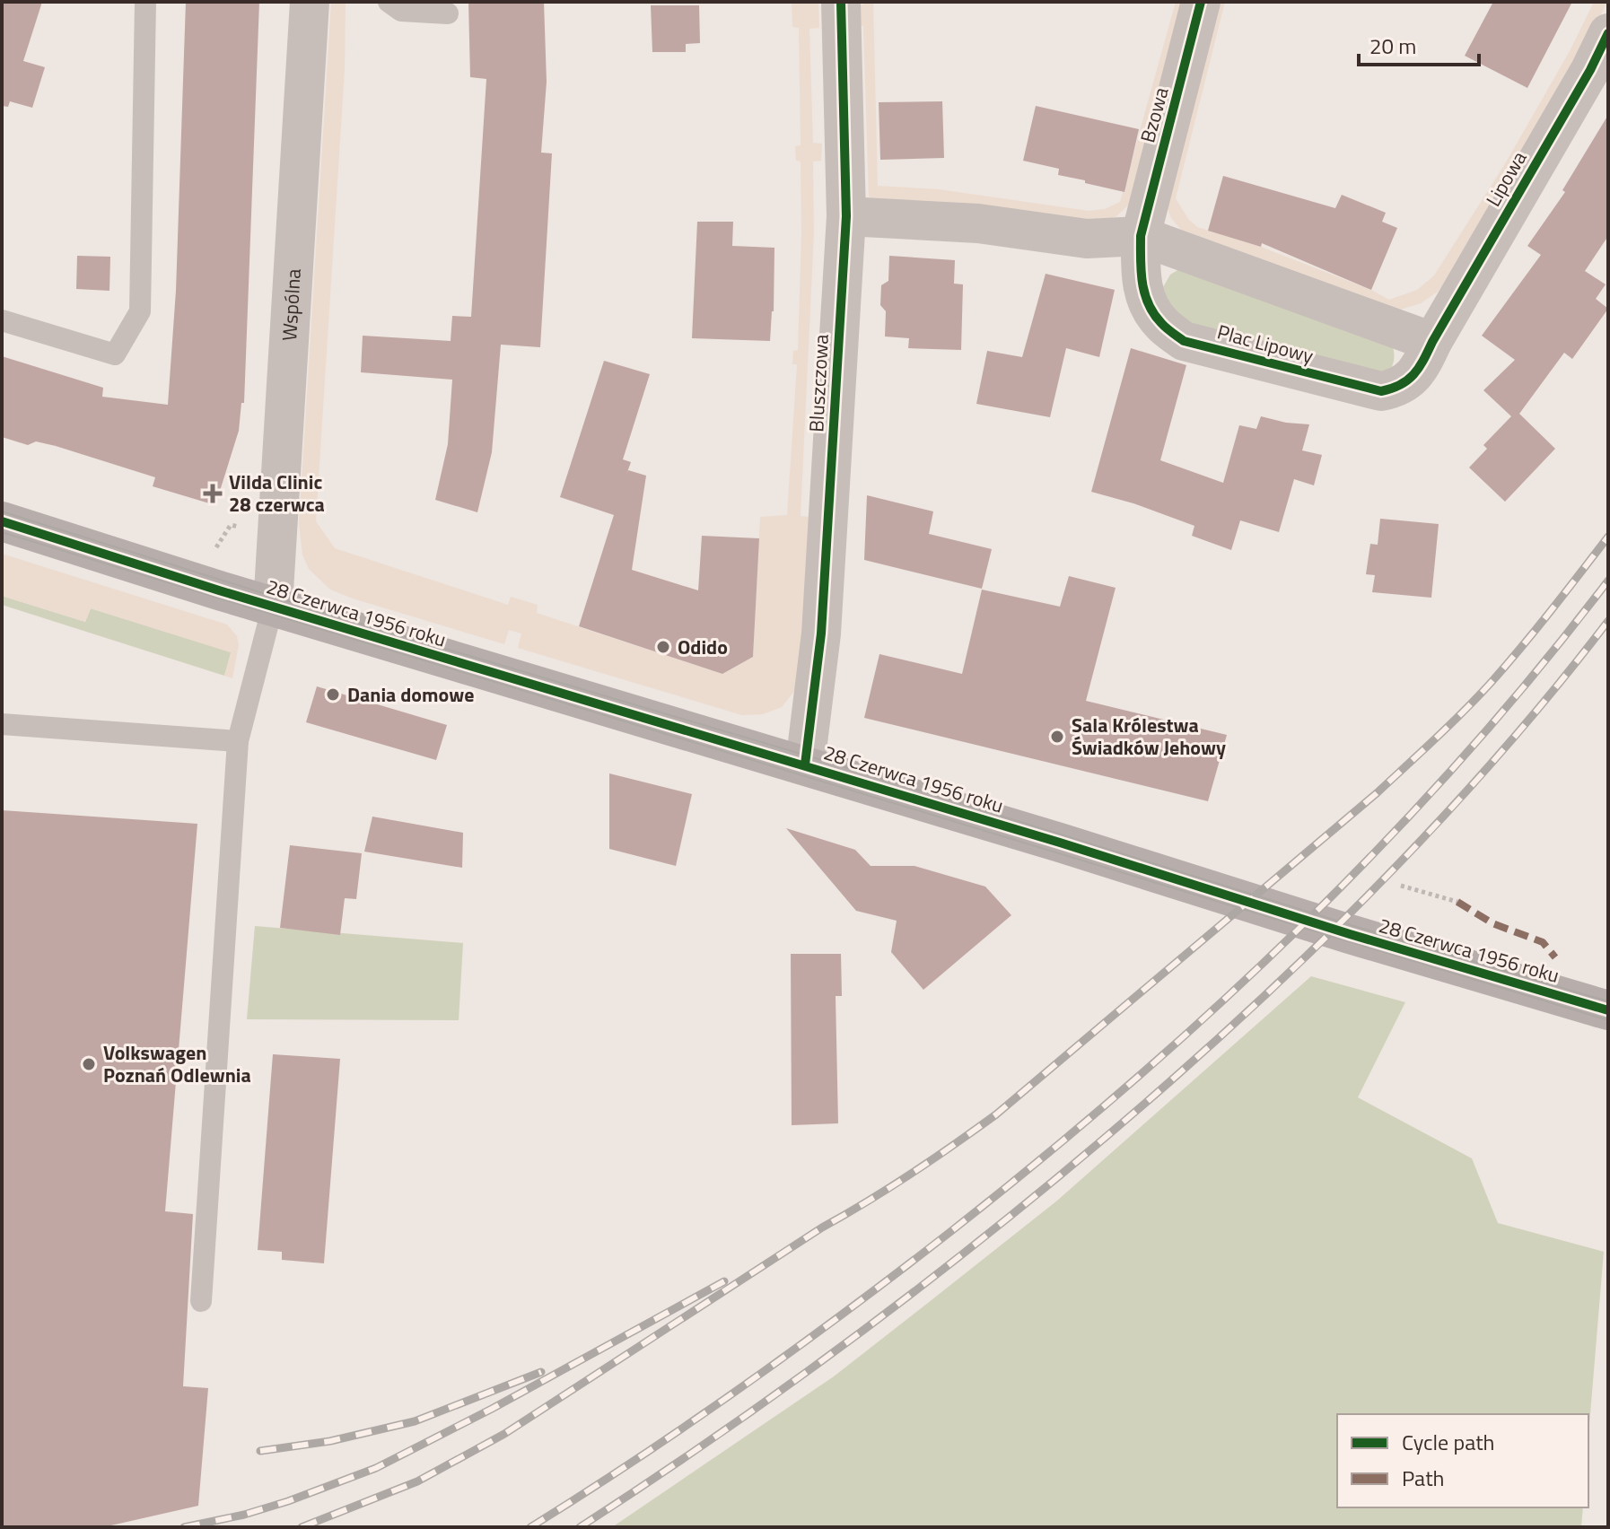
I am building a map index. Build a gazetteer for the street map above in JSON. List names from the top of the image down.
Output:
{
  "streets": {
    "street": [
      "Bzowa",
      "Lipowa",
      "Wspólna",
      "Plac Lipowy",
      "Bluszczowa",
      "28 Czerwca 1956 roku"
    ]
  },
  "crossings": [
    ["Bzowa", "Plac Lipowy"],
    ["Lipowa", "Plac Lipowy"],
    ["Wspólna", "28 Czerwca 1956 roku"],
    ["Bluszczowa", "28 Czerwca 1956 roku"]
  ],
  "places": {
    "health": ["Vilda Clinic 28 czerwca"],
    "other": [
      "Odido",
      "Dania domowe",
      "Sala Królestwa Świadków Jehowy",
      "Volkswagen Poznań Odlewnia"
    ]
  },
  "legend": ["Cycle path", "Path"],
  "scale_bar": "20 m"
}
